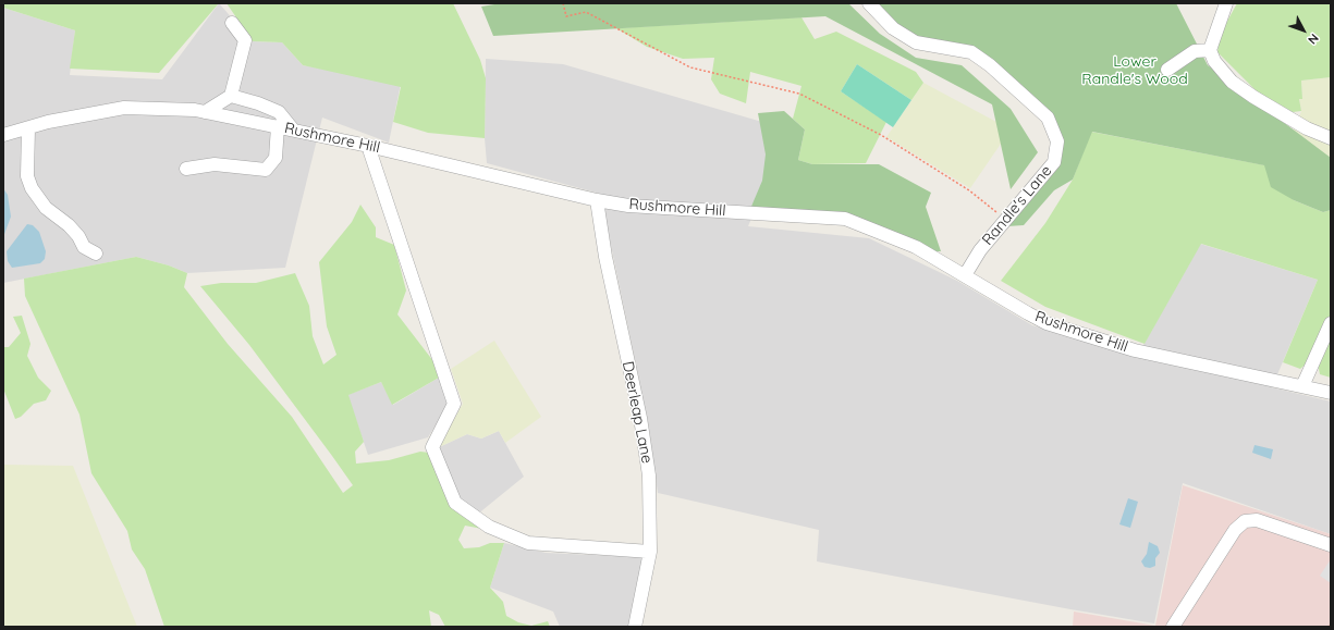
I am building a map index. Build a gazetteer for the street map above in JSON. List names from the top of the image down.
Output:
{
  "streets": {
    "street": ["Rushmore Hill", "Randle's Lane", "Deerleap Lane"]
  },
  "crossings": [
    ["Rushmore Hill", "Randle's Lane"],
    ["Rushmore Hill", "Deerleap Lane"]
  ],
  "parks": ["Lower Randle's Wood"],
  "north": "bottom right"
}
